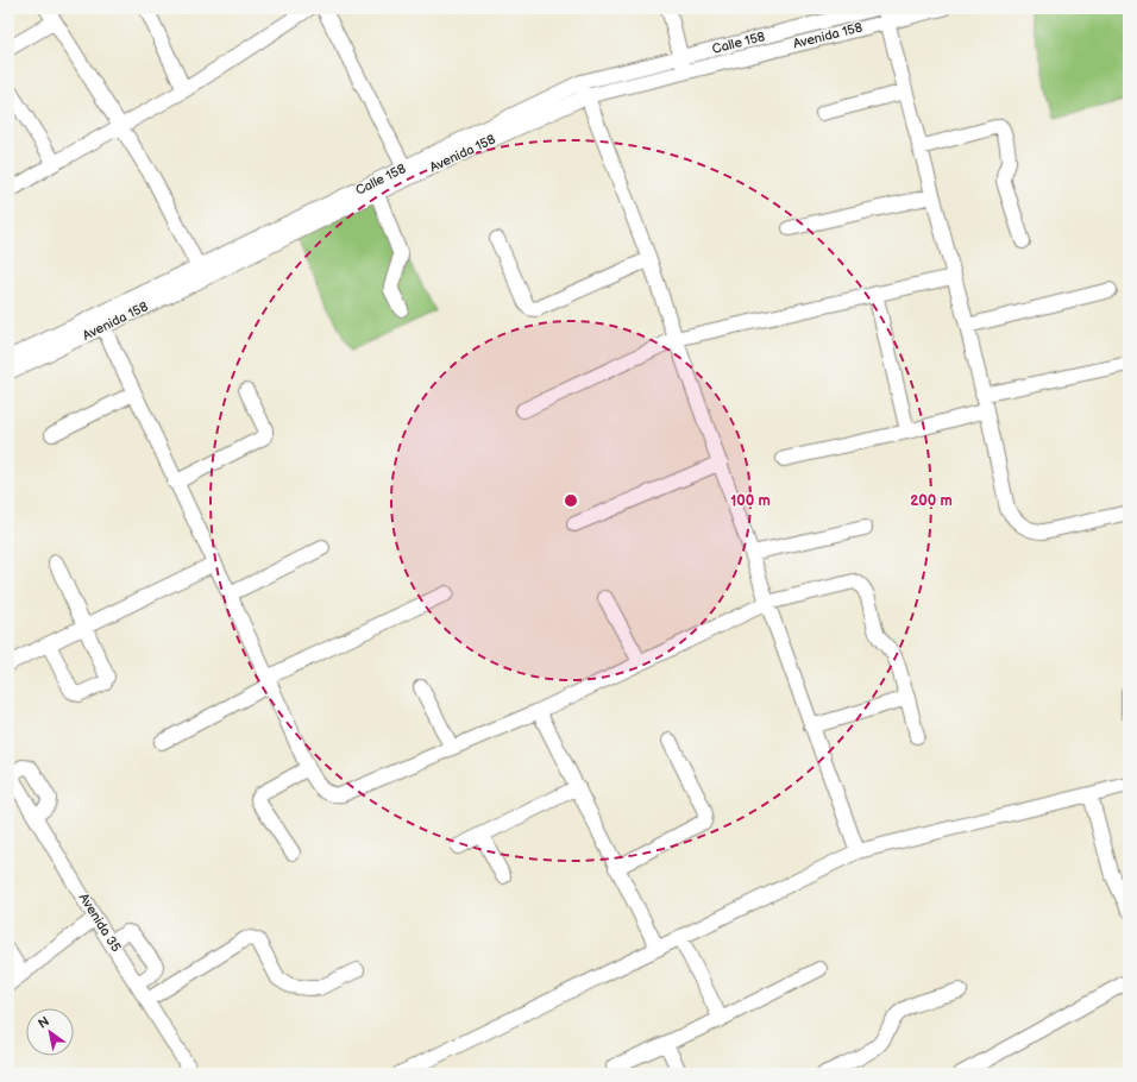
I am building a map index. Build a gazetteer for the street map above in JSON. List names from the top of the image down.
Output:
{
  "streets": {
    "street": ["Avenida 158", "Calle 158", "Avenida 35"]
  },
  "crossings": [
    ["Avenida 158", "Calle 158"]
  ],
  "north": "top left",
  "rings": ["100 m", "200 m"]
}
